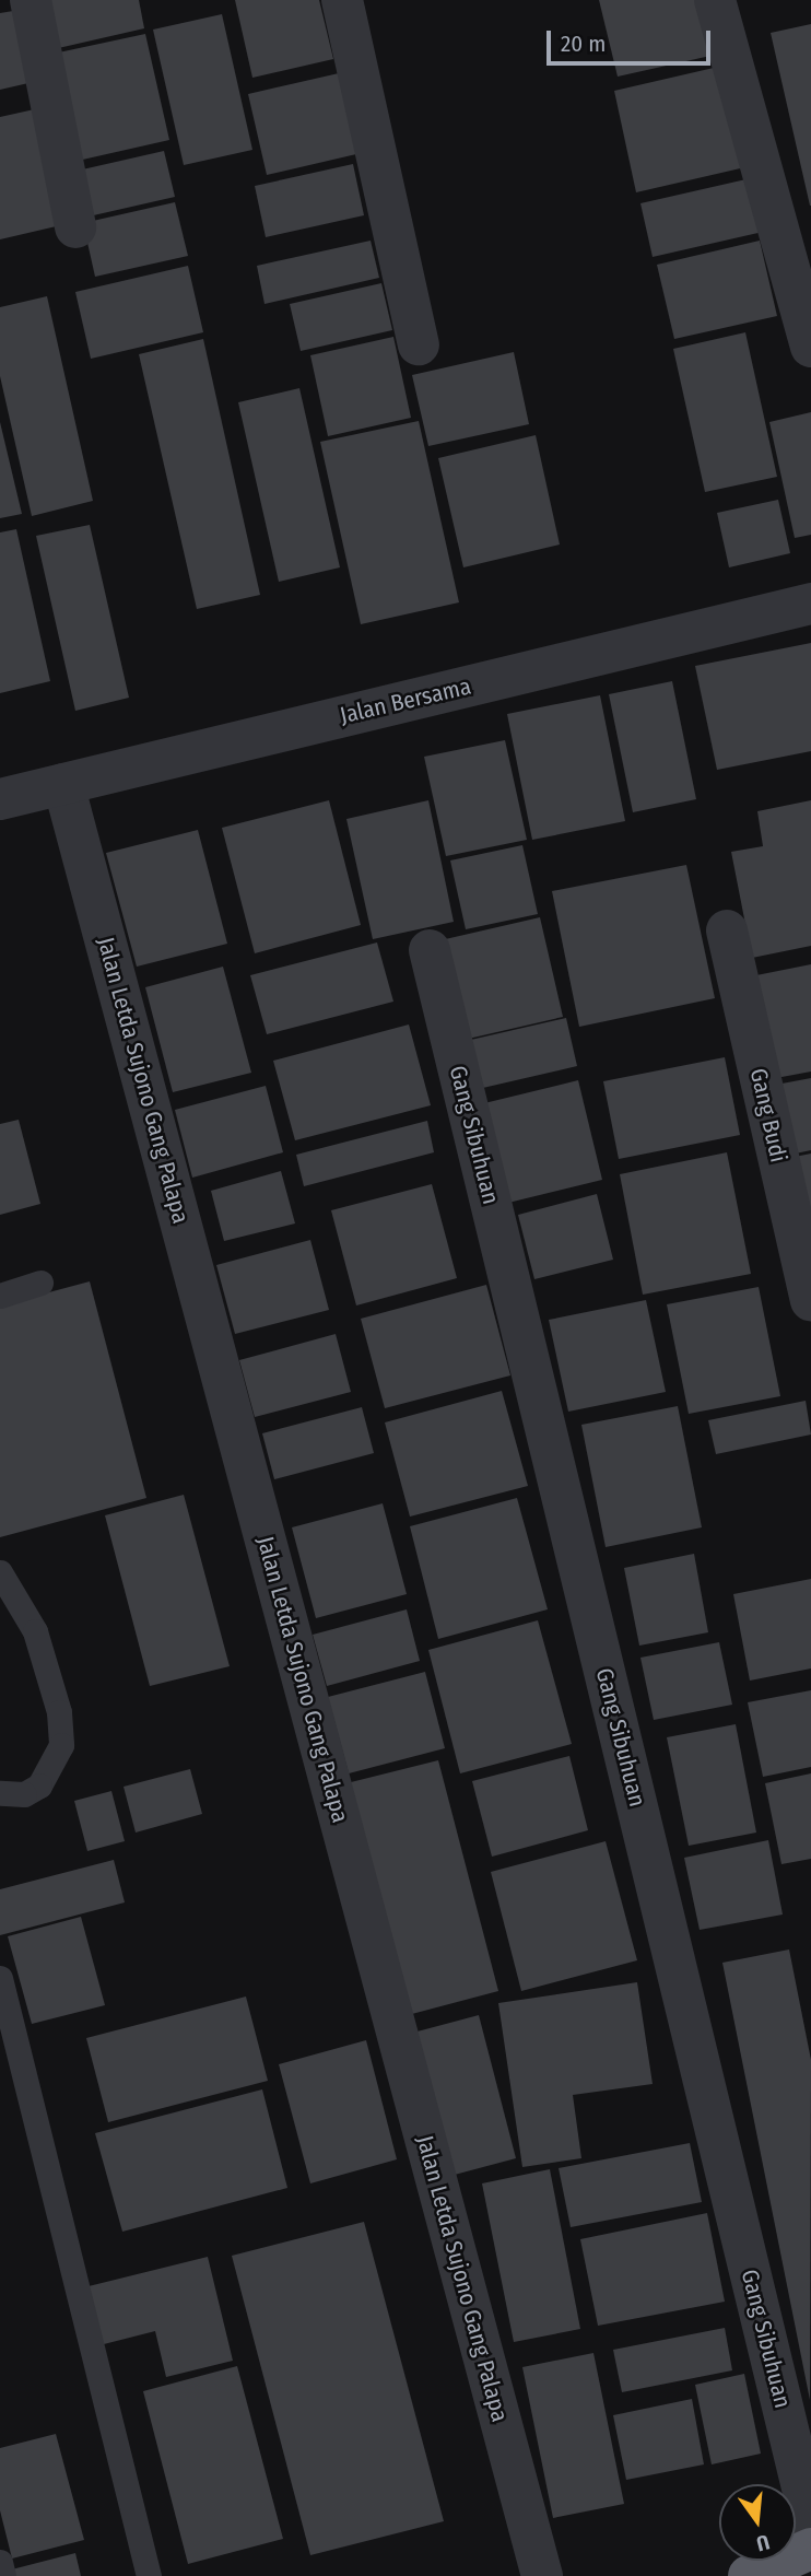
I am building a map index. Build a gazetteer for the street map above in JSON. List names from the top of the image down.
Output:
{
  "streets": {
    "street": [
      "Jalan Bersama",
      "Jalan Letda Sujono Gang Palapa",
      "Gang Budi",
      "Gang Sibuhuan"
    ]
  },
  "crossings": [
    ["Jalan Bersama", "Jalan Letda Sujono Gang Palapa"]
  ],
  "scale_bar": "20 m",
  "north": "bottom"
}
